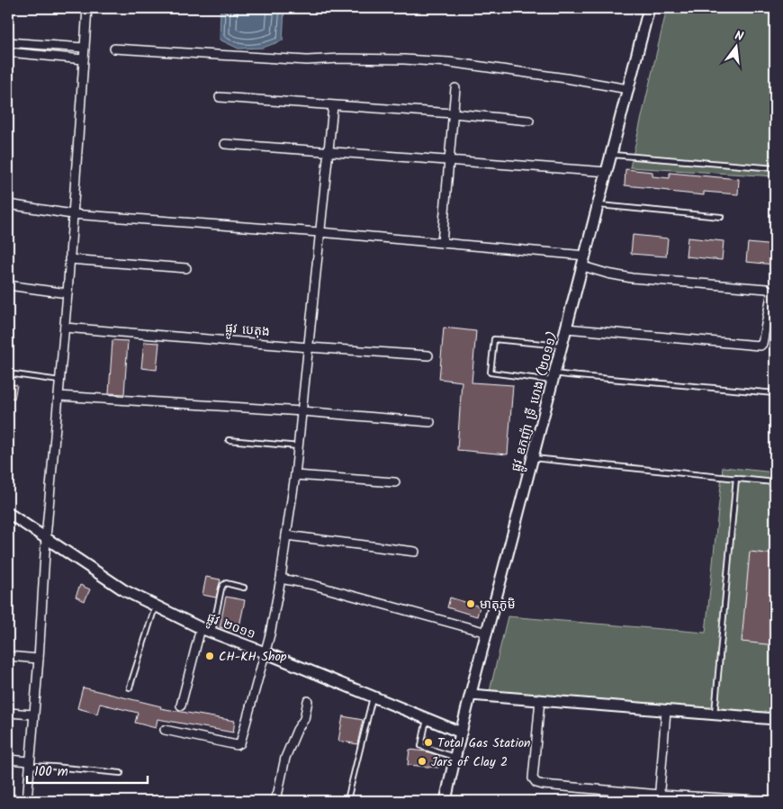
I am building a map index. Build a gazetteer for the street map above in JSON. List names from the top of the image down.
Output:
{
  "streets": {
    "main road": ["ផ្លូវ ឧកញ៉ា ទ្រី ហេង (២០១១)", "ផ្លូវ ២០១១"],
    "street": ["ផ្លូវ បេតុង"]
  },
  "crossings": [
    ["ផ្លូវ ឧកញ៉ា ទ្រី ហេង (២០១១)", "ផ្លូវ ២០១១"]
  ],
  "places": [
    "មាតុភូមិ",
    "CH-KH Shop",
    "Total Gas Station",
    "Jars of Clay 2"
  ],
  "scale_bar": "100 m",
  "north": "top"
}
